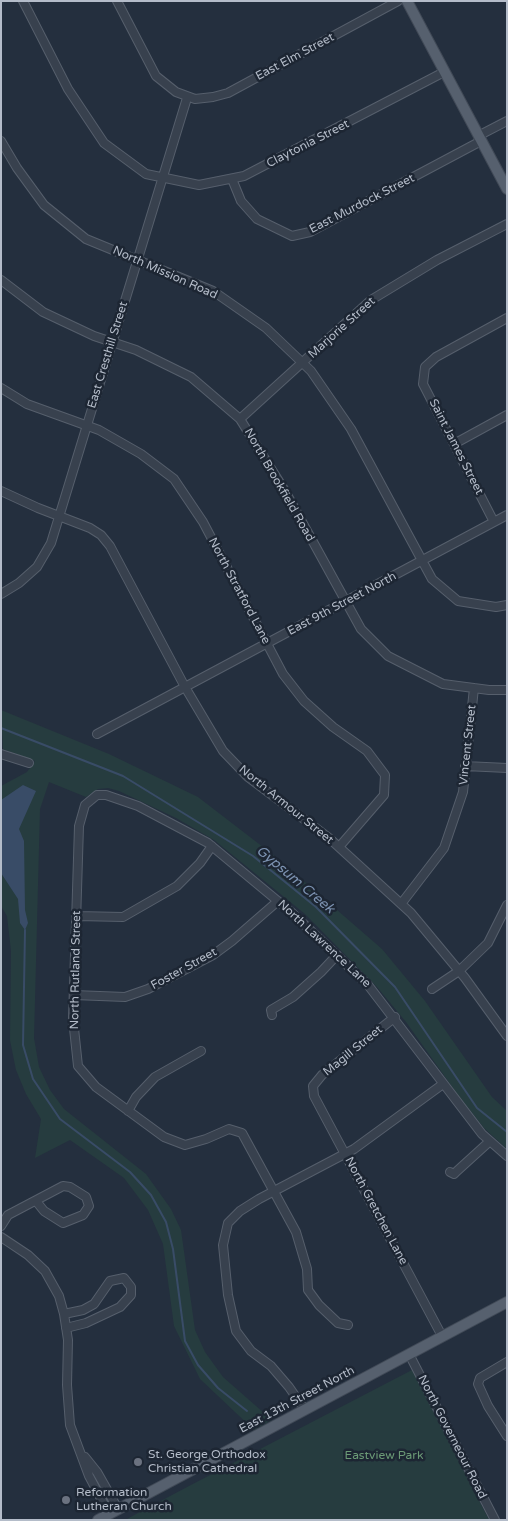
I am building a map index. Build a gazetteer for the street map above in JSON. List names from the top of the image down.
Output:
{
  "streets": {
    "main road": ["East 13th Street North"],
    "street": [
      "East Elm Street",
      "Claytonia Street",
      "East Murdock Street",
      "North Mission Road",
      "Marjorie Street",
      "East Cresthill Street",
      "Saint James Street",
      "North Brookfield Road",
      "North Stratford Lane",
      "East 9th Street North",
      "Vincent Street",
      "North Armour Street",
      "North Lawrence Lane",
      "Foster Street",
      "North Rutland Street",
      "Magill Street",
      "North Gretchen Lane",
      "North Governeour Road"
    ]
  },
  "crossings": [
    ["East Elm Street", "East Cresthill Street"],
    ["Claytonia Street", "East Murdock Street"],
    ["Claytonia Street", "East Cresthill Street"],
    ["North Mission Road", "Marjorie Street"],
    ["North Mission Road", "East Cresthill Street"],
    ["North Mission Road", "East 9th Street North"],
    ["Marjorie Street", "North Brookfield Road"],
    ["East Cresthill Street", "North Brookfield Road"],
    ["East Cresthill Street", "North Stratford Lane"],
    ["East Cresthill Street", "North Armour Street"],
    ["Saint James Street", "East 9th Street North"],
    ["North Brookfield Road", "East 9th Street North"],
    ["North Brookfield Road", "Vincent Street"],
    ["North Stratford Lane", "East 9th Street North"],
    ["North Stratford Lane", "North Armour Street"],
    ["East 9th Street North", "North Armour Street"],
    ["Vincent Street", "North Armour Street"],
    ["North Lawrence Lane", "Foster Street"],
    ["North Lawrence Lane", "North Rutland Street"],
    ["North Lawrence Lane", "Magill Street"],
    ["Foster Street", "North Rutland Street"],
    ["Magill Street", "North Gretchen Lane"],
    ["North Gretchen Lane", "East 13th Street North"],
    ["East 13th Street North", "North Governeour Road"]
  ],
  "water": ["Gypsum Creek"],
  "parks": ["Eastview Park"],
  "places": ["St. George Orthodox Christian Cathedral", "Reformation Lutheran Church"]
}
